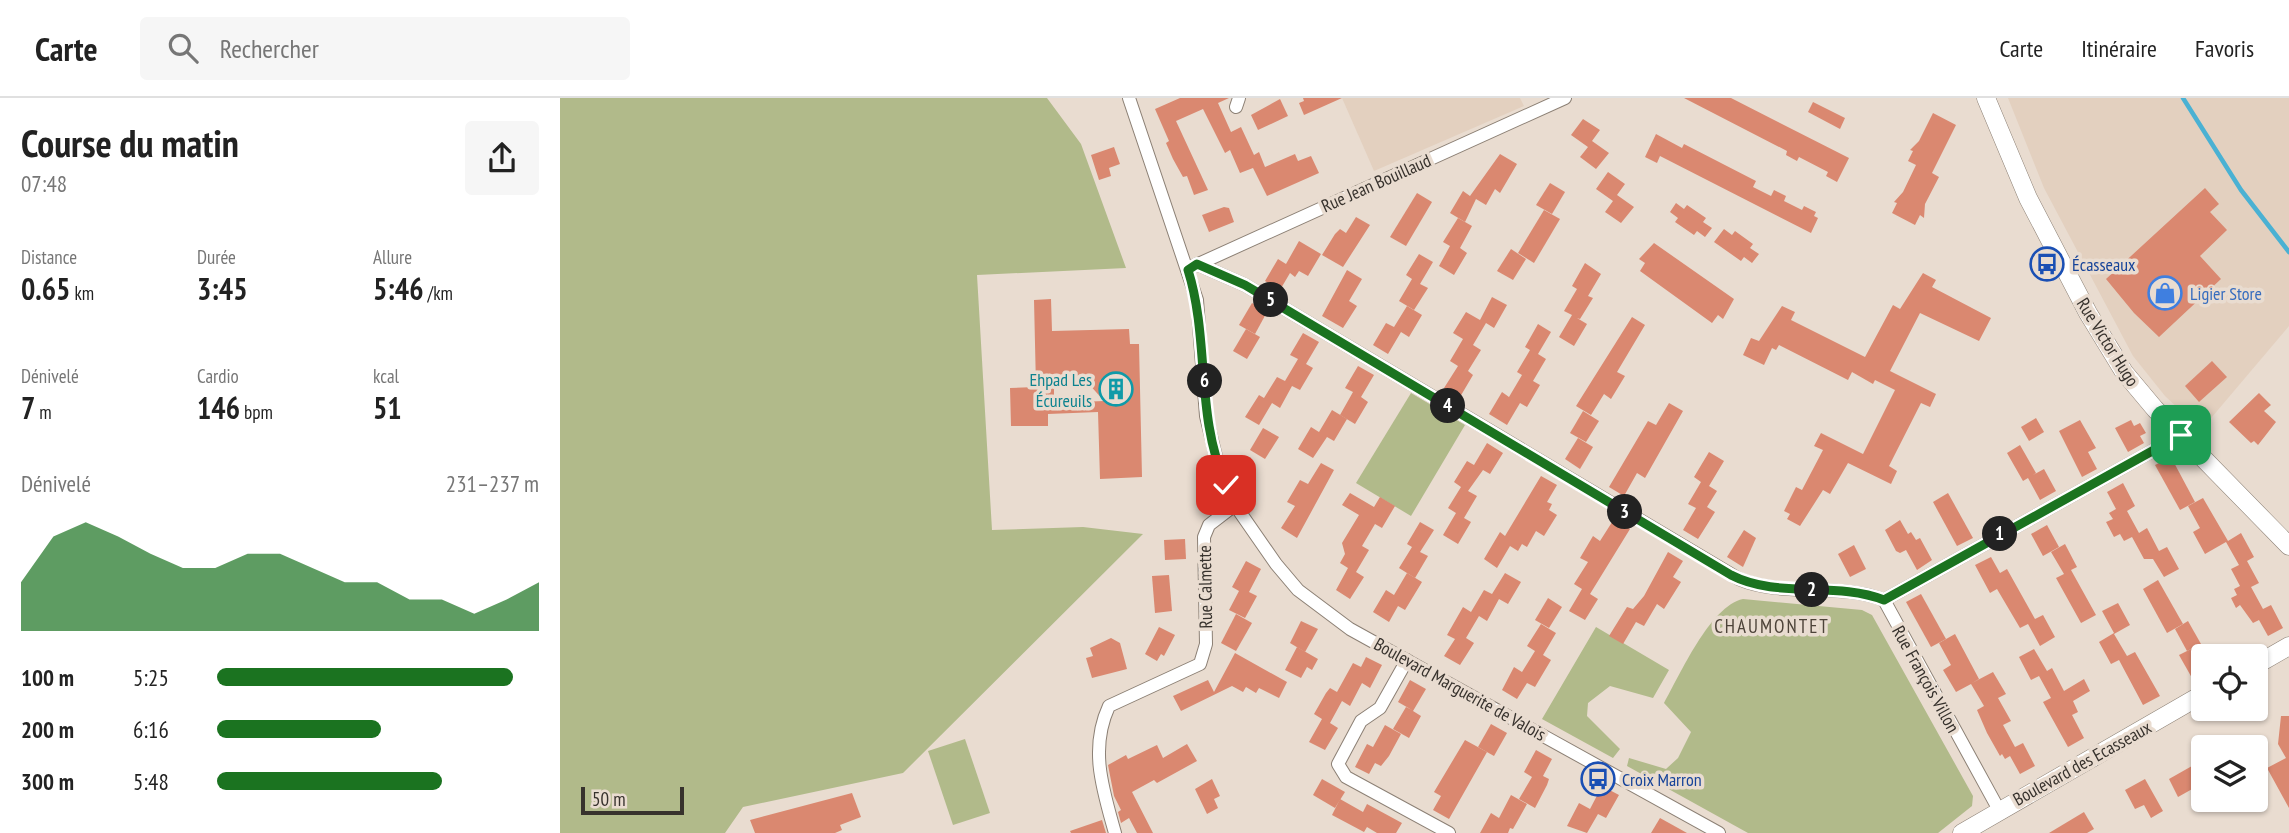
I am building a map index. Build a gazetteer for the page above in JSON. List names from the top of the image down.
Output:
{
  "streets": {
    "street": [
      "Rue Jean Bouillaud",
      "Rue Victor Hugo",
      "Rue Calmette",
      "Rue François Villon",
      "Boulevard Marguerite de Valois",
      "Boulevard des Ecasseaux"
    ]
  },
  "crossings": [
    ["Rue Calmette", "Boulevard Marguerite de Valois"],
    ["Rue François Villon", "Boulevard des Ecasseaux"]
  ],
  "districts": ["CHAUMONTET"],
  "places": {
    "bus stop": ["Écasseaux", "Croix Marron"],
    "shop": ["Ligier Store"],
    "building": ["Ehpad Les Écureuils"]
  },
  "scale_bar": "50 m",
  "page": {
    "header": "Carte",
    "search": "Rechercher",
    "nav": ["Carte", "Itinéraire", "Favoris"],
    "heading": ["Course du matin", "07:48"],
    "stats": [
      ["Distance", "0.65 km"],
      ["Durée", "3:45"],
      ["Allure", "5:46 /km"],
      ["Dénivelé", "7 m"],
      ["Cardio", "146 bpm"],
      ["kcal", "51"]
    ],
    "pins": [
      "5",
      "6",
      "4",
      "3",
      "1",
      "2"
    ],
    "chart": ["Dénivelé", "231–237 m"],
    "list": [
      {
        "name": "100 m",
        "note": "5:25"
      },
      {
        "name": "200 m",
        "note": "6:16"
      },
      {
        "name": "300 m",
        "note": "5:48"
      }
    ],
    "scale": "50 m"
  }
}
